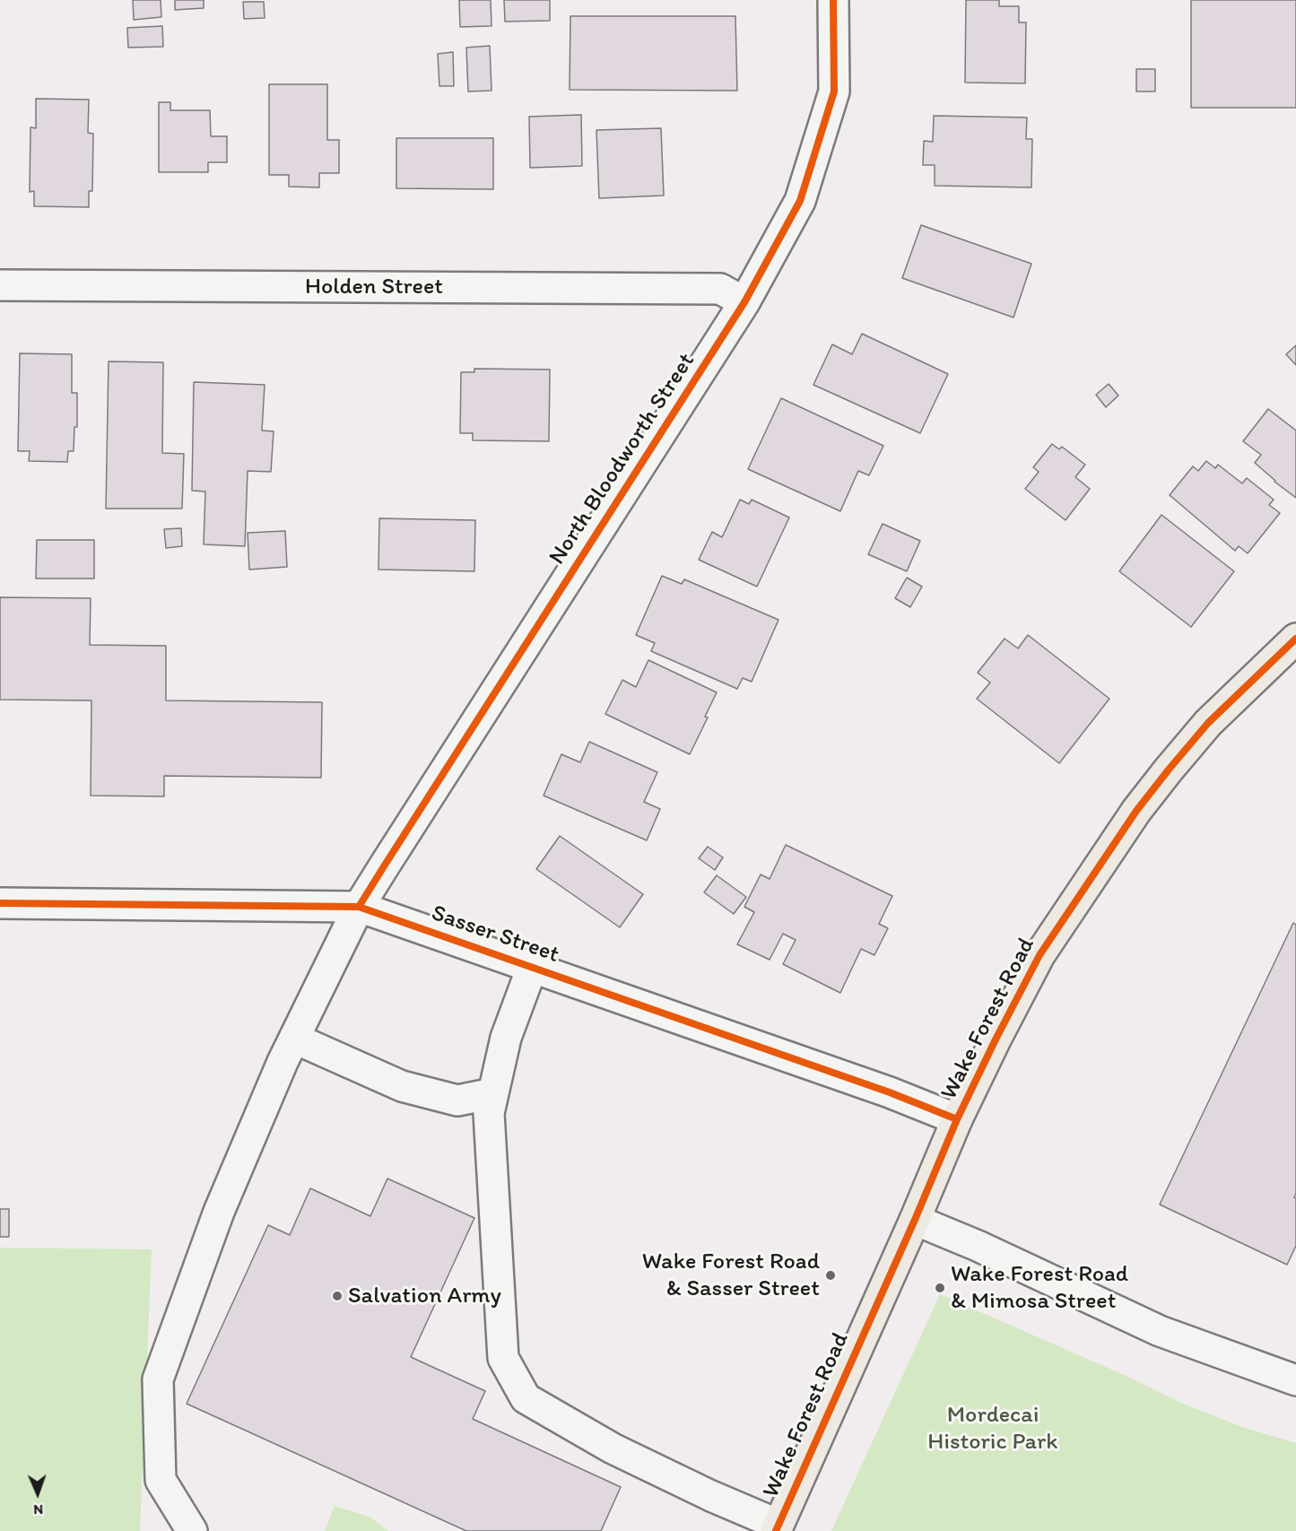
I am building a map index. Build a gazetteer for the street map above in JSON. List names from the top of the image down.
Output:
{
  "streets": {
    "main road": ["Wake Forest Road"],
    "street": ["Holden Street", "North Bloodworth Street", "Sasser Street"]
  },
  "crossings": [
    ["Holden Street", "North Bloodworth Street"],
    ["North Bloodworth Street", "Sasser Street"],
    ["Sasser Street", "Wake Forest Road"]
  ],
  "parks": ["Mordecai Historic Park"],
  "places": ["Wake Forest Road & Sasser Street", "Wake Forest Road & Mimosa Street", "Salvation Army"],
  "north": "bottom"
}
